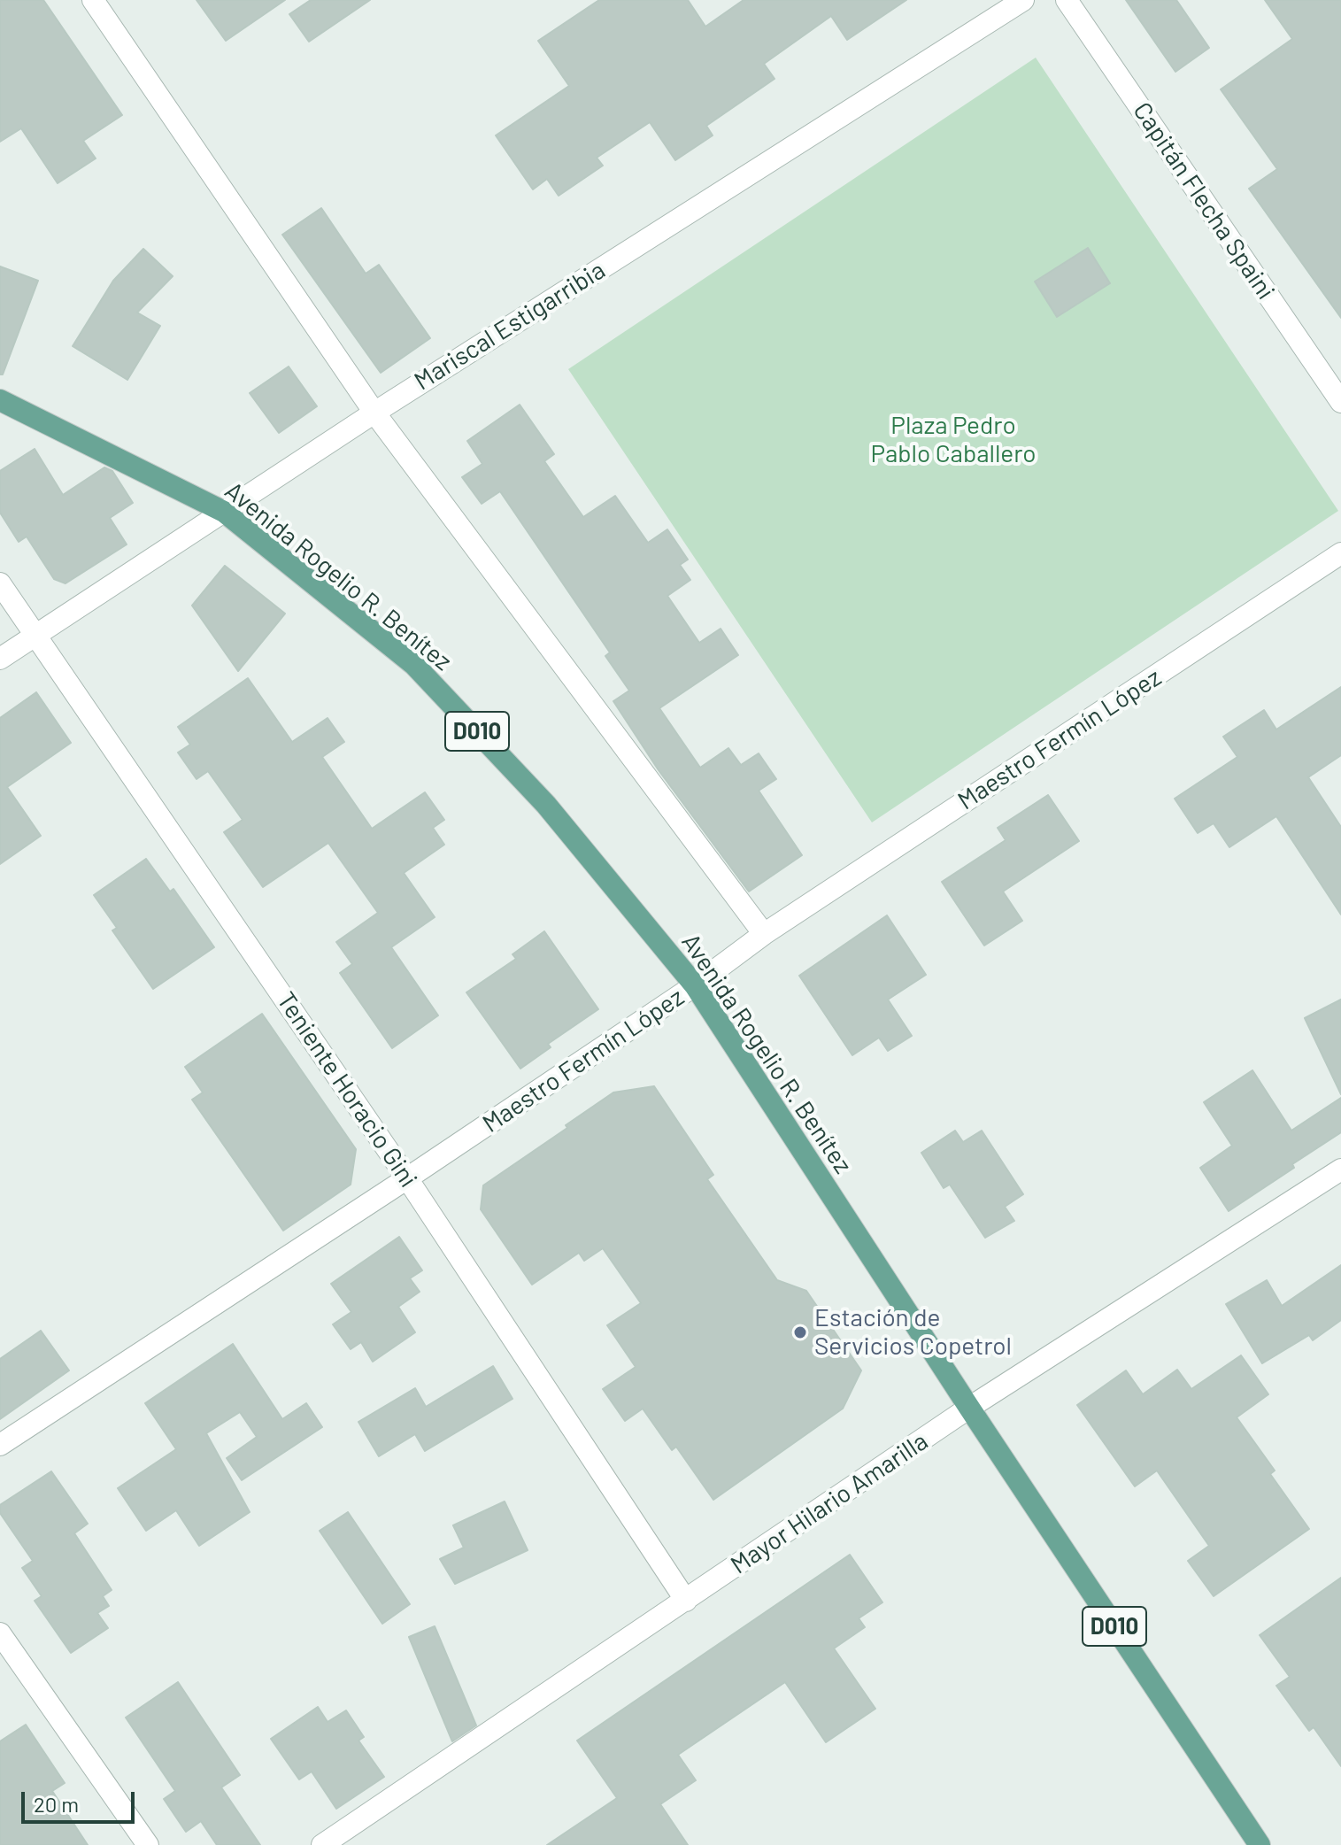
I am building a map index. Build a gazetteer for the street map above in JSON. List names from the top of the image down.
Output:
{
  "streets": {
    "main road": ["Avenida Rogelio R. Benítez", "D010"],
    "street": [
      "Capitán Flecha Spaini",
      "Mariscal Estigarribia",
      "Maestro Fermín López",
      "Teniente Horacio Gini",
      "Mayor Hilario Amarilla"
    ]
  },
  "crossings": [
    ["Mariscal Estigarribia", "Avenida Rogelio R. Benítez"],
    ["Mariscal Estigarribia", "Teniente Horacio Gini"],
    ["Avenida Rogelio R. Benítez", "Maestro Fermín López"],
    ["Avenida Rogelio R. Benítez", "Mayor Hilario Amarilla"],
    ["Maestro Fermín López", "Teniente Horacio Gini"],
    ["Teniente Horacio Gini", "Mayor Hilario Amarilla"]
  ],
  "parks": ["Plaza Pedro Pablo Caballero"],
  "places": ["Estación de Servicios Copetrol"],
  "scale_bar": "20 m"
}
